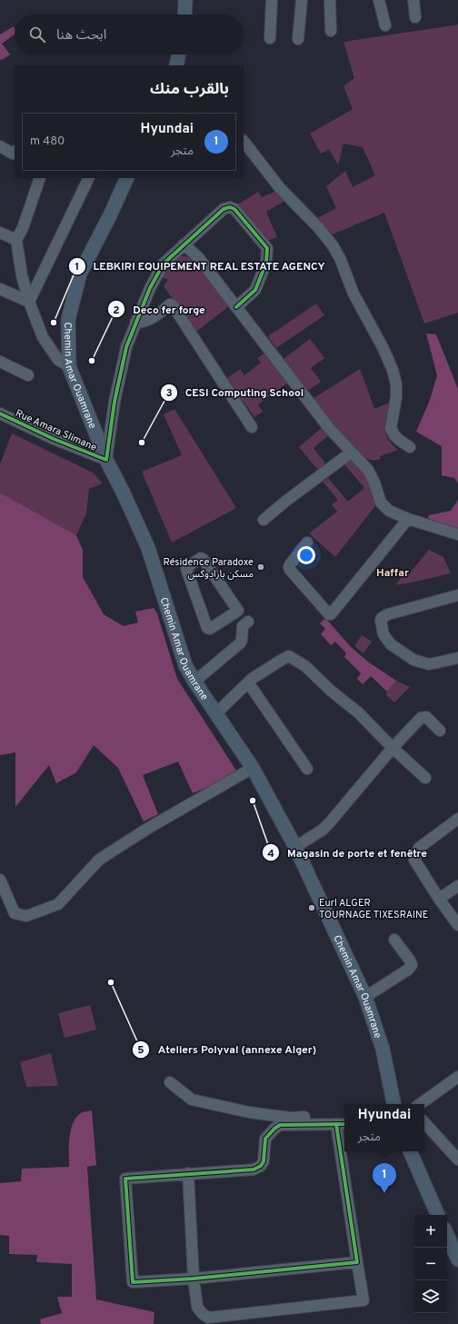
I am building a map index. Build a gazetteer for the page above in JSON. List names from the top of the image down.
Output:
{
  "streets": {
    "main road": ["Chemin Amar Ouamrane"],
    "street": ["Rue Amara Slimane"]
  },
  "crossings": [
    ["Chemin Amar Ouamrane", "Rue Amara Slimane"]
  ],
  "districts": ["Haffar"],
  "places": [
    "LEBKIRI EQUIPEMENT REAL ESTATE AGENCY",
    "Deco fer forge",
    "CESI Computing School",
    "Résidence Paradoxe مسكن بارادوكس",
    "Magasin de porte et fenêtre",
    "Eurl ALGER TOURNAGE TIXESRAINE",
    "Ateliers Polyval (annexe Alger)"
  ],
  "page": {
    "search": "ابحث هنا",
    "heading": "بالقرب منك",
    "list": [
      {
        "mark": "1",
        "name": "Hyundai",
        "note": "متجر",
        "value": "480 m"
      }
    ],
    "popup": ["Hyundai", "متجر"],
    "pins": "1",
    "map_buttons": ["+", "−"]
  }
}
